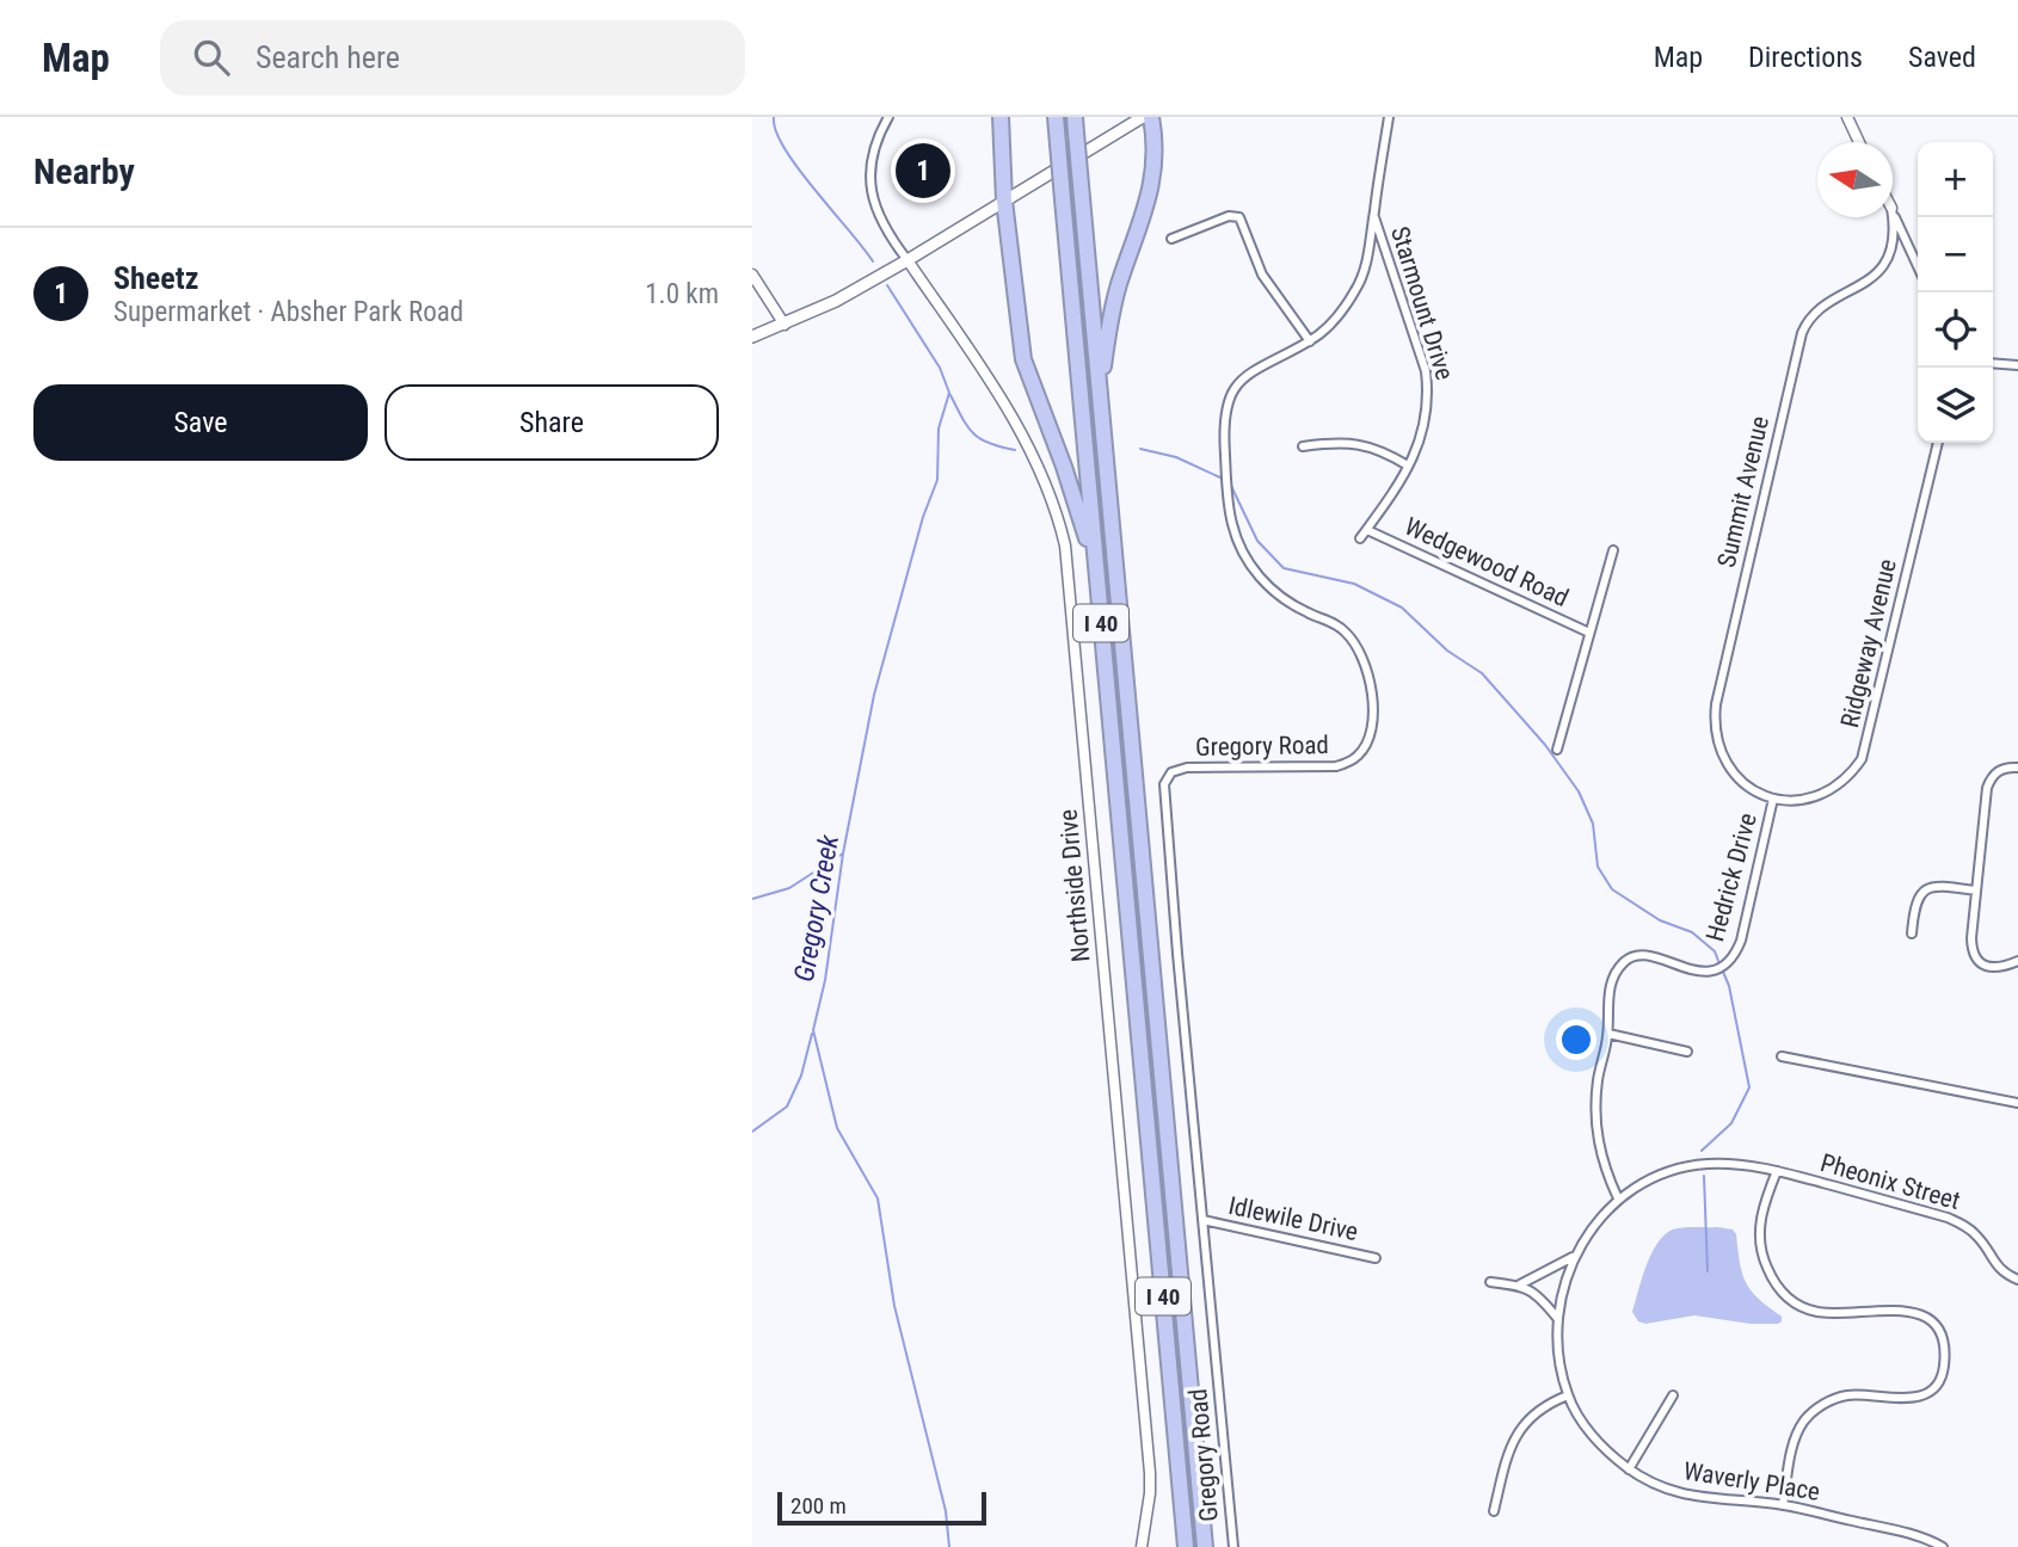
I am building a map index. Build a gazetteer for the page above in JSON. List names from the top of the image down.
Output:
{
  "streets": {
    "highway": ["I 40"],
    "street": [
      "Starmount Drive",
      "Summit Avenue",
      "Wedgewood Road",
      "Ridgeway Avenue",
      "Gregory Road",
      "Hedrick Drive",
      "Northside Drive",
      "Pheonix Street",
      "Idlewile Drive",
      "Waverly Place"
    ]
  },
  "crossings": [
    ["Starmount Drive", "Wedgewood Road"],
    ["Starmount Drive", "Gregory Road"],
    ["Summit Avenue", "Ridgeway Avenue"],
    ["Summit Avenue", "Hedrick Drive"],
    ["Ridgeway Avenue", "Hedrick Drive"],
    ["Gregory Road", "Idlewile Drive"],
    ["Hedrick Drive", "Pheonix Street"]
  ],
  "water": ["Gregory Creek"],
  "scale_bar": "200 m",
  "north": "left",
  "page": {
    "header": "Map",
    "search": "Search here",
    "nav": ["Map", "Directions", "Saved"],
    "heading": "Nearby",
    "pins": "1",
    "map_buttons": ["+", "−"],
    "list": [
      {
        "mark": "1",
        "name": "Sheetz",
        "note": "Supermarket · Absher Park Road",
        "value": "1.0 km"
      }
    ],
    "buttons": ["Save", "Share"],
    "scale": "200 m"
  }
}
